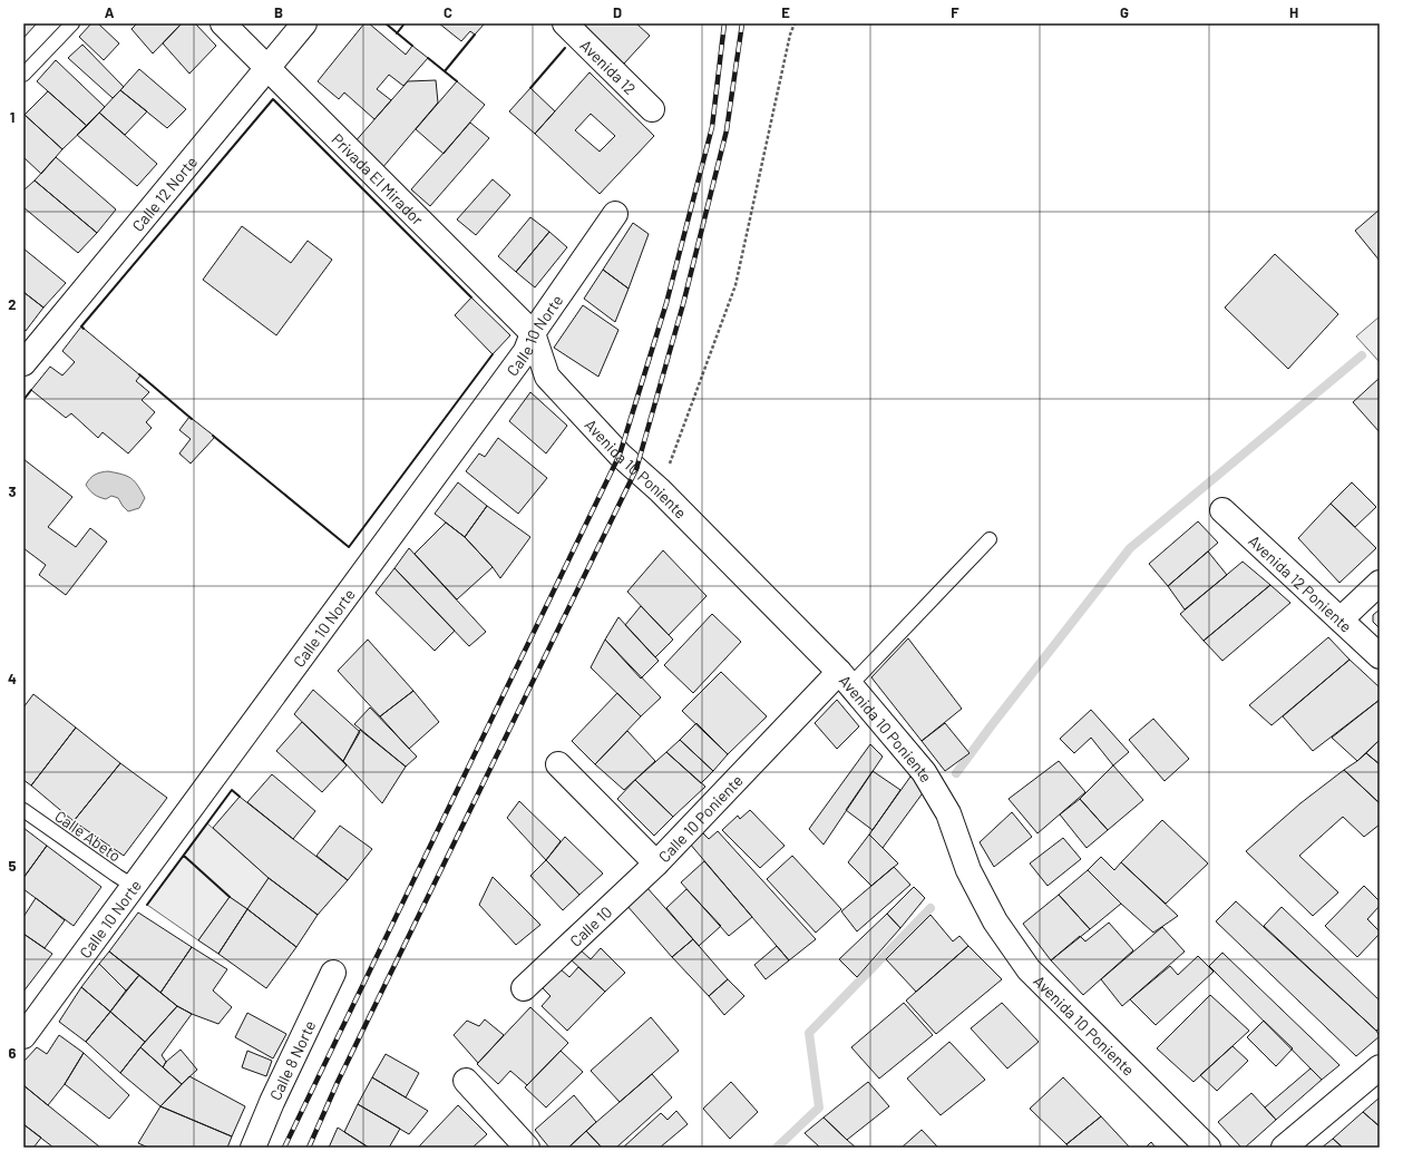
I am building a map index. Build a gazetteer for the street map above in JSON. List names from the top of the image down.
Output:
{
  "streets": {
    "street": [
      "Avenida 12",
      "Privada El Mirador",
      "Calle 12 Norte",
      "Calle 10 Norte",
      "Avenida 10 Poniente",
      "Avenida 12 Poniente",
      "Calle 10 Poniente",
      "Calle 10",
      "Calle 8 Norte"
    ],
    "lane": ["Calle Abeto"]
  },
  "crossings": [
    ["Privada El Mirador", "Calle 12 Norte"],
    ["Privada El Mirador", "Calle 10 Norte"],
    ["Privada El Mirador", "Avenida 10 Poniente"],
    ["Calle 10 Norte", "Avenida 10 Poniente"],
    ["Calle 10 Norte", "Calle Abeto"],
    ["Avenida 10 Poniente", "Calle 10 Poniente"],
    ["Calle 10 Poniente", "Calle 10"]
  ],
  "grid": {
    "columns": [
      "A",
      "B",
      "C",
      "D",
      "E",
      "F",
      "G",
      "H"
    ],
    "rows": [
      "1",
      "2",
      "3",
      "4",
      "5",
      "6"
    ]
  }
}
